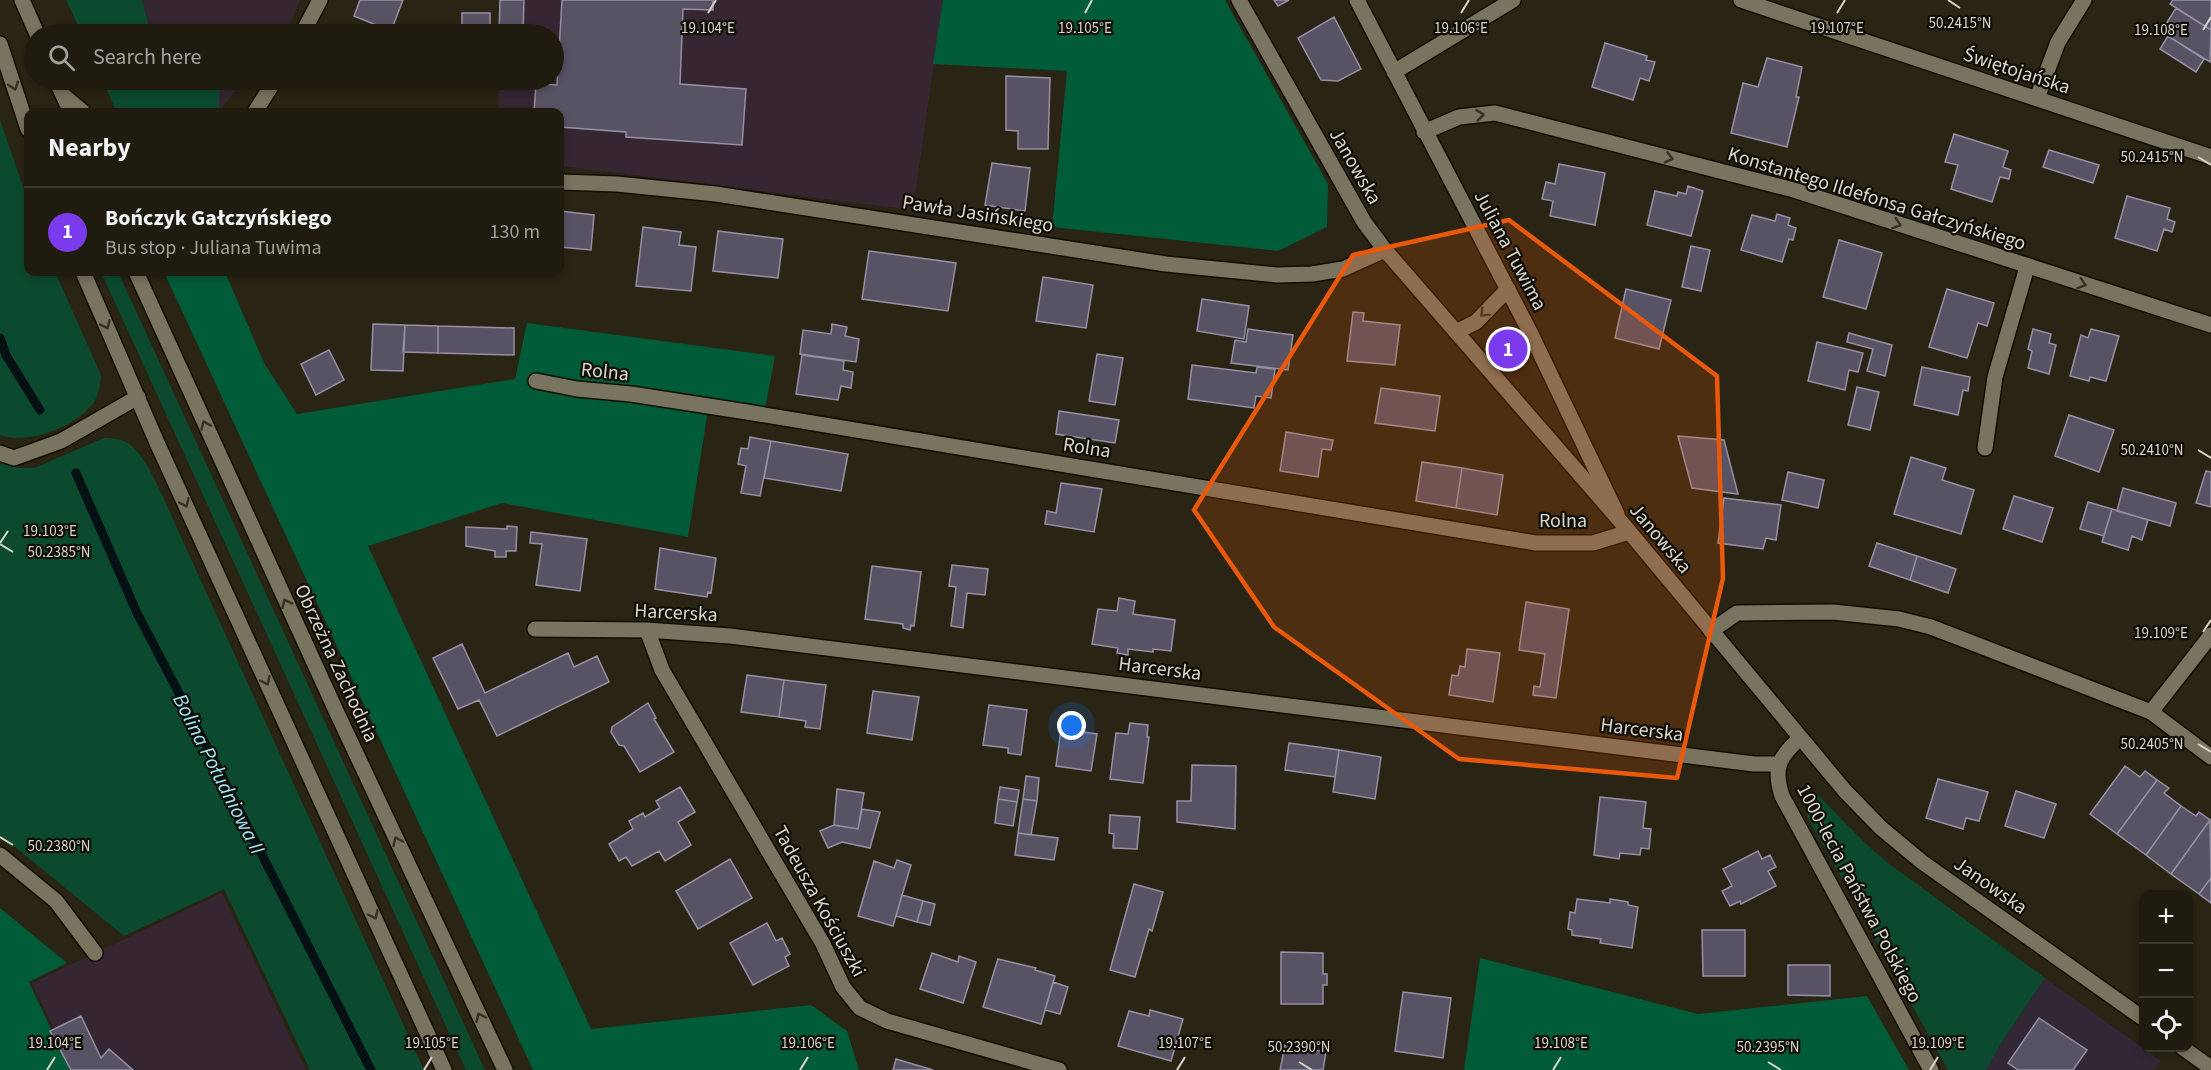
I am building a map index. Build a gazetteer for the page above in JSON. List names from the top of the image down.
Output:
{
  "streets": {
    "street": [
      "Świętojańska",
      "Janowska",
      "Konstantego Ildefonsa Gałczyńskiego",
      "Pawła Jasińskiego",
      "Juliana Tuwima",
      "Rolna",
      "Harcerska",
      "Obrzeżna Zachodnia",
      "1000-lecia Państwa Polskiego",
      "Tadeusza Kościuszki"
    ]
  },
  "crossings": [
    ["Janowska", "Pawła Jasińskiego"],
    ["Janowska", "Juliana Tuwima"],
    ["Janowska", "Rolna"],
    ["Konstantego Ildefonsa Gałczyńskiego", "Juliana Tuwima"],
    ["Juliana Tuwima", "Rolna"],
    ["Harcerska", "1000-lecia Państwa Polskiego"],
    ["Harcerska", "Tadeusza Kościuszki"]
  ],
  "one_way": ["Konstantego Ildefonsa Gałczyńskiego"],
  "water": ["Bolina Południowa II"],
  "page": {
    "search": "Search here",
    "heading": "Nearby",
    "list": [
      {
        "mark": "1",
        "name": "Bończyk Gałczyńskiego",
        "note": "Bus stop · Juliana Tuwima",
        "value": "130 m"
      }
    ],
    "pins": "1",
    "map_buttons": ["+", "−"]
  },
  "coordinates": [
    "50.2415°N",
    "19.104°E",
    "19.105°E",
    "19.106°E",
    "19.107°E",
    "19.108°E",
    "50.2410°N",
    "19.103°E",
    "50.2385°N",
    "19.109°E",
    "50.2405°N",
    "50.2380°N",
    "50.2390°N",
    "50.2395°N"
  ]
}
